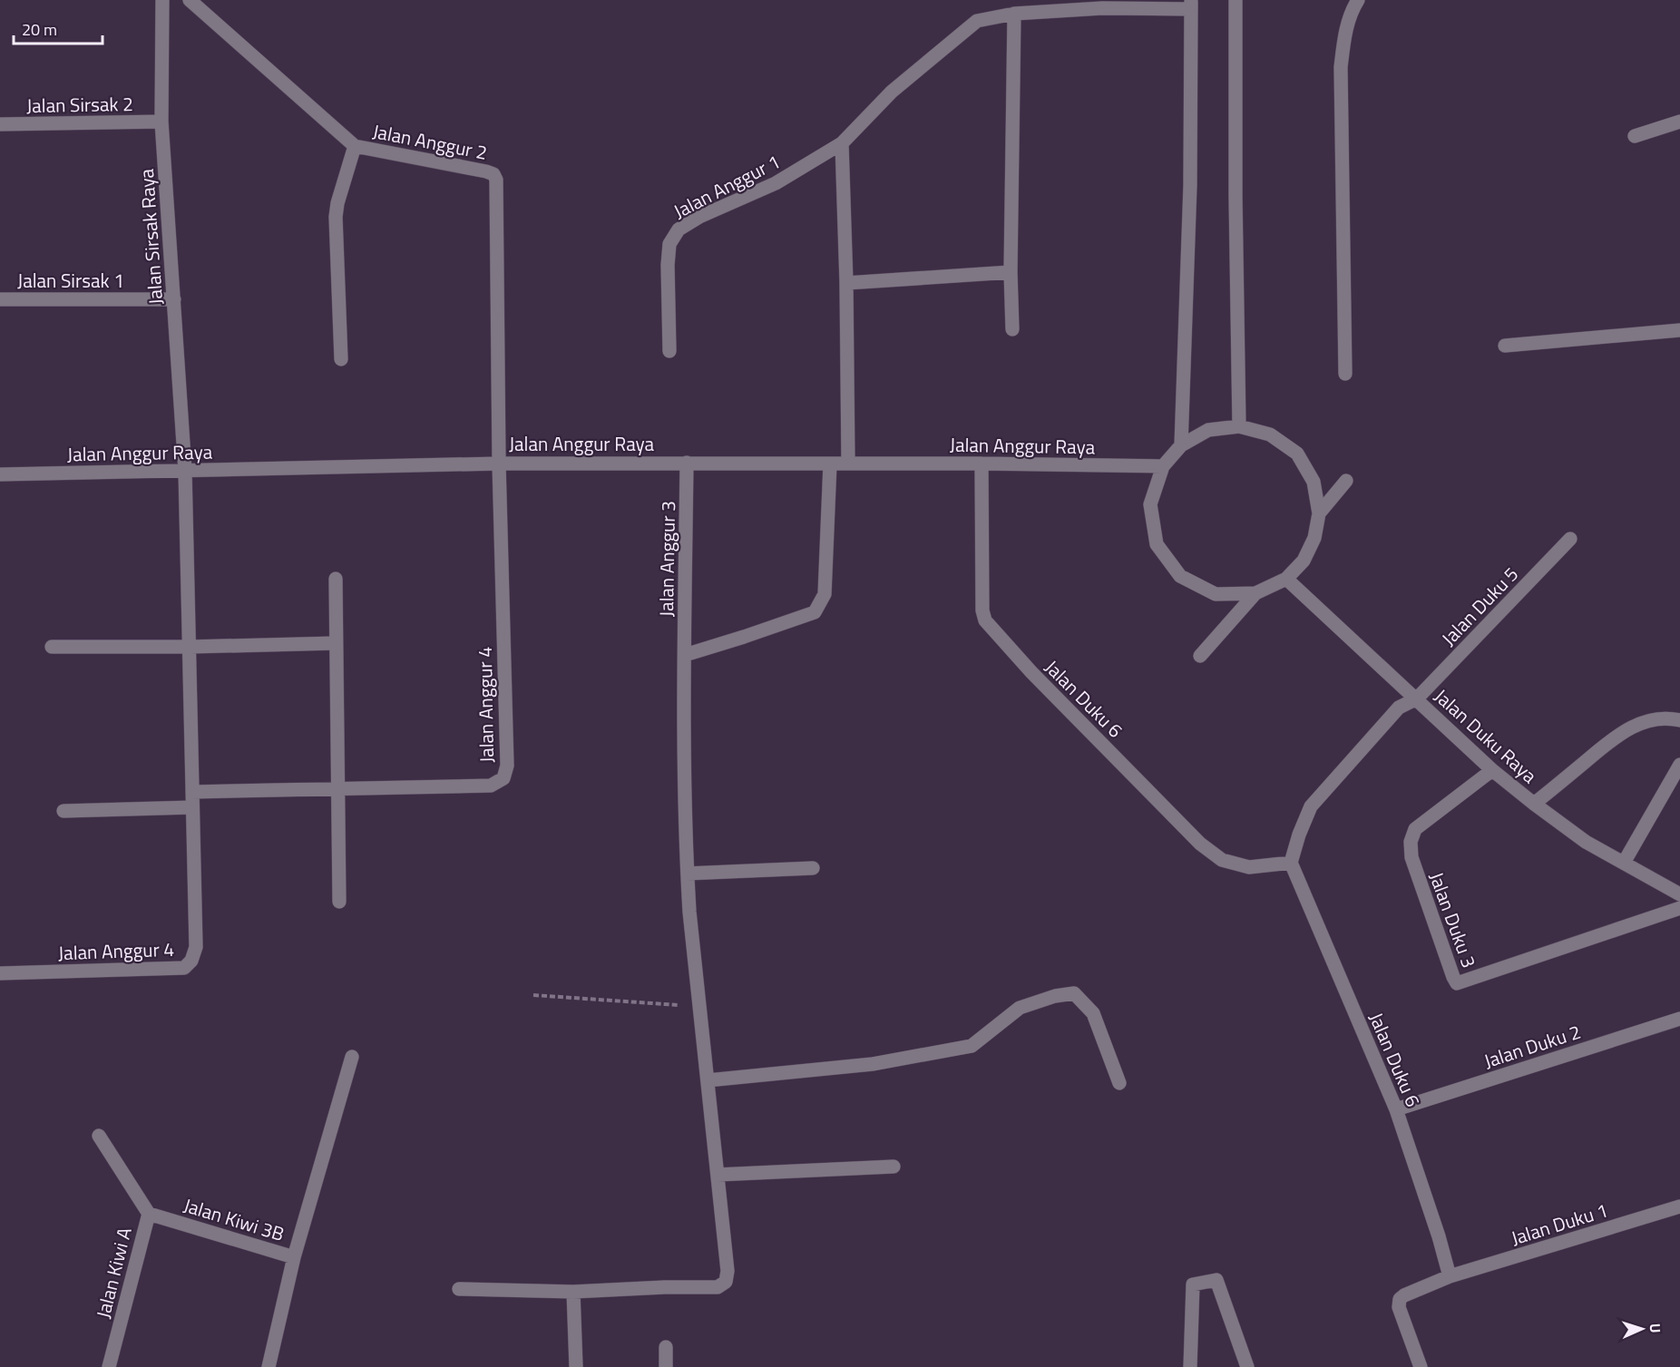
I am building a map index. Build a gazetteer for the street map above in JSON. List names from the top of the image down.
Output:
{
  "streets": {
    "street": [
      "Jalan Sirsak 2",
      "Jalan Anggur 2",
      "Jalan Anggur 1",
      "Jalan Sirsak Raya",
      "Jalan Sirsak 1",
      "Jalan Anggur Raya",
      "Jalan Anggur 3",
      "Jalan Duku 5",
      "Jalan Duku 6",
      "Jalan Anggur 4",
      "Jalan Duku Raya",
      "Jalan Duku 3",
      "Jalan Duku 2",
      "Jalan Kiwi 3B",
      "Jalan Duku 1",
      "Jalan Kiwi A"
    ]
  },
  "crossings": [
    ["Jalan Sirsak 2", "Jalan Sirsak Raya"],
    ["Jalan Anggur 2", "Jalan Anggur Raya"],
    ["Jalan Anggur 2", "Jalan Anggur 4"],
    ["Jalan Sirsak Raya", "Jalan Sirsak 1"],
    ["Jalan Sirsak Raya", "Jalan Anggur Raya"],
    ["Jalan Sirsak Raya", "Jalan Anggur 4"],
    ["Jalan Anggur Raya", "Jalan Anggur 3"],
    ["Jalan Anggur Raya", "Jalan Duku 6"],
    ["Jalan Anggur Raya", "Jalan Anggur 4"],
    ["Jalan Anggur Raya", "Jalan Duku Raya"],
    ["Jalan Duku 5", "Jalan Duku 6"],
    ["Jalan Duku 5", "Jalan Duku Raya"],
    ["Jalan Duku 6", "Jalan Duku 2"],
    ["Jalan Duku 6", "Jalan Duku 1"],
    ["Jalan Duku Raya", "Jalan Duku 3"],
    ["Jalan Kiwi 3B", "Jalan Kiwi A"]
  ],
  "scale_bar": "20 m",
  "north": "right"
}
